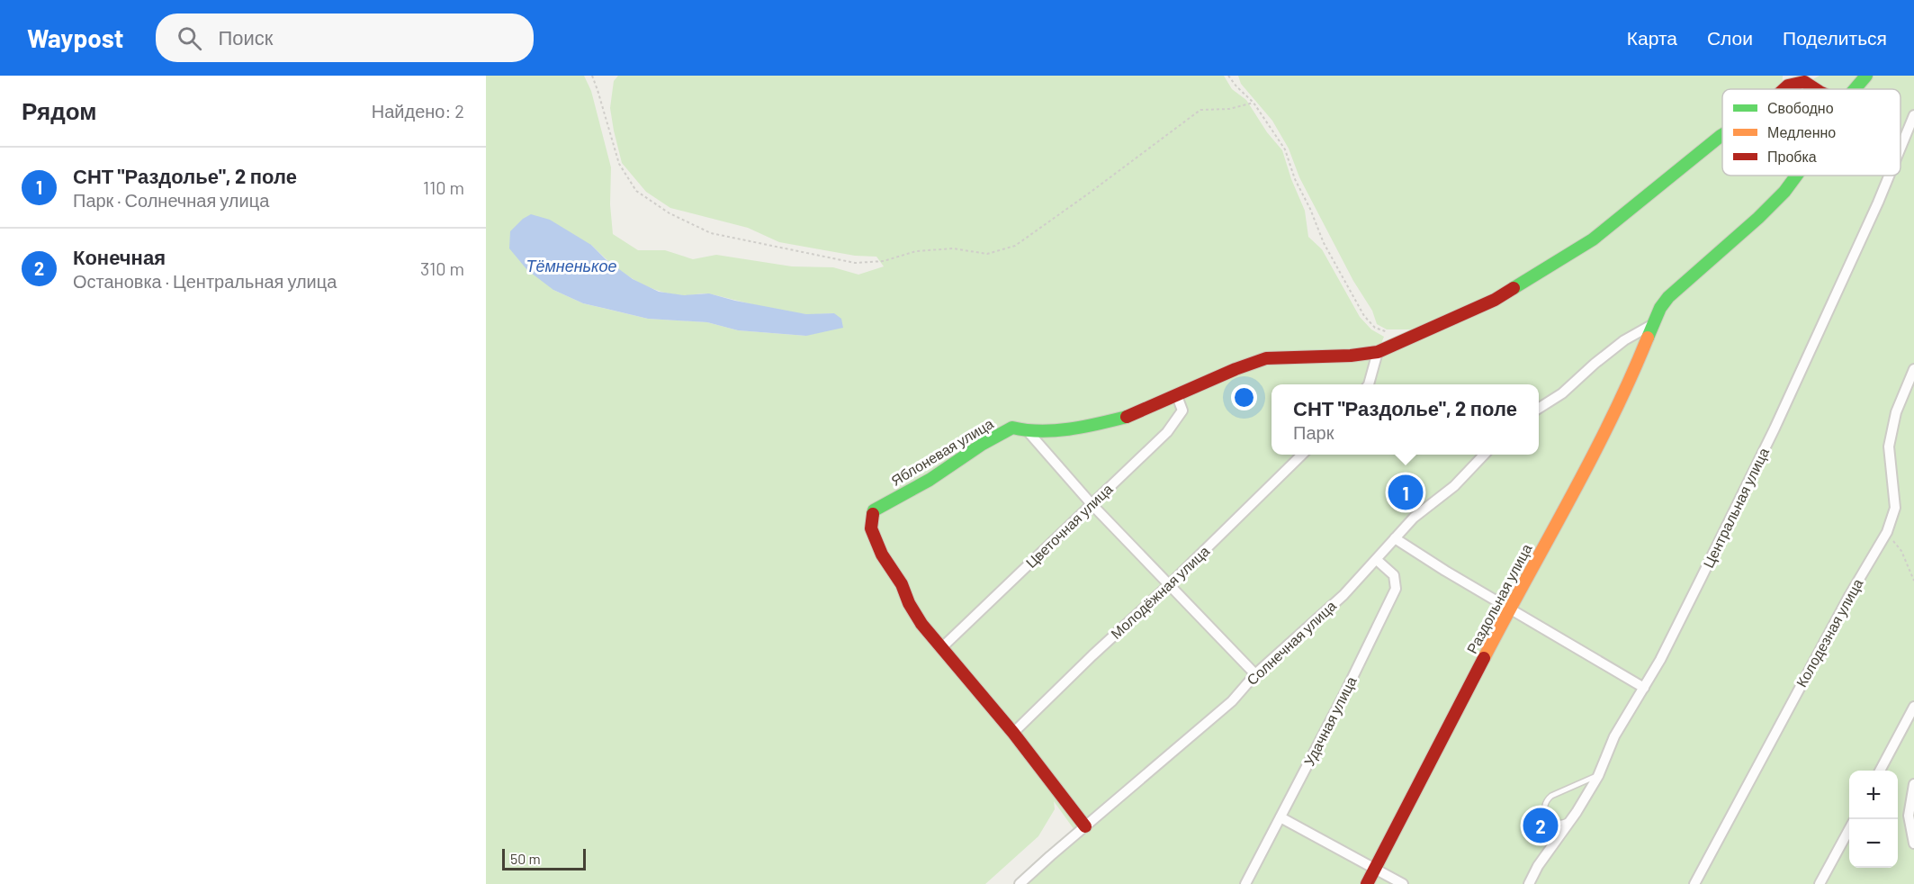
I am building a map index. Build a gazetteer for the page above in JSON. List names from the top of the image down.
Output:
{
  "streets": {
    "street": [
      "Яблоневая улица",
      "Центральная улица",
      "Цветочная улица",
      "Молодёжная улица",
      "Раздольная улица",
      "Колодезная улица",
      "Солнечная улица",
      "Удачная улица"
    ]
  },
  "crossings": [
    ["Яблоневая улица", "Цветочная улица"],
    ["Солнечная улица", "Удачная улица"]
  ],
  "water": ["Тёмненькое"],
  "legend": ["Свободно", "Медленно", "Пробка"],
  "scale_bar": "50 m",
  "page": {
    "header": "Waypost",
    "search": "Поиск",
    "nav": ["Карта", "Слои", "Поделиться"],
    "heading": ["Рядом", "Найдено: 2"],
    "list": [
      {
        "mark": "1",
        "name": "СНТ \"Раздолье\", 2 поле",
        "note": "Парк · Солнечная улица",
        "value": "110 m"
      },
      {
        "mark": "2",
        "name": "Конечная",
        "note": "Остановка · Центральная улица",
        "value": "310 m"
      }
    ],
    "popup": ["СНТ \"Раздолье\", 2 поле", "Парк"],
    "pins": ["1", "2"],
    "map_buttons": ["+", "−"],
    "scale": "50 m"
  }
}
